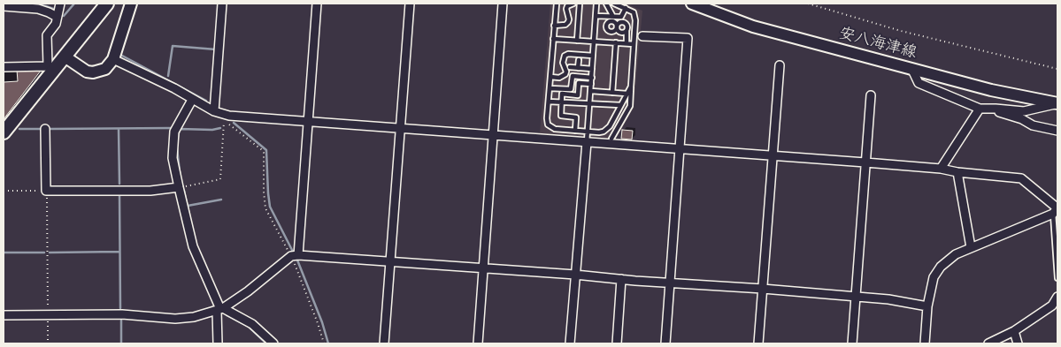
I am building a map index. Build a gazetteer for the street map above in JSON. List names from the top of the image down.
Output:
{
  "streets": {
    "main road": ["安八海津線"]
  }
}
